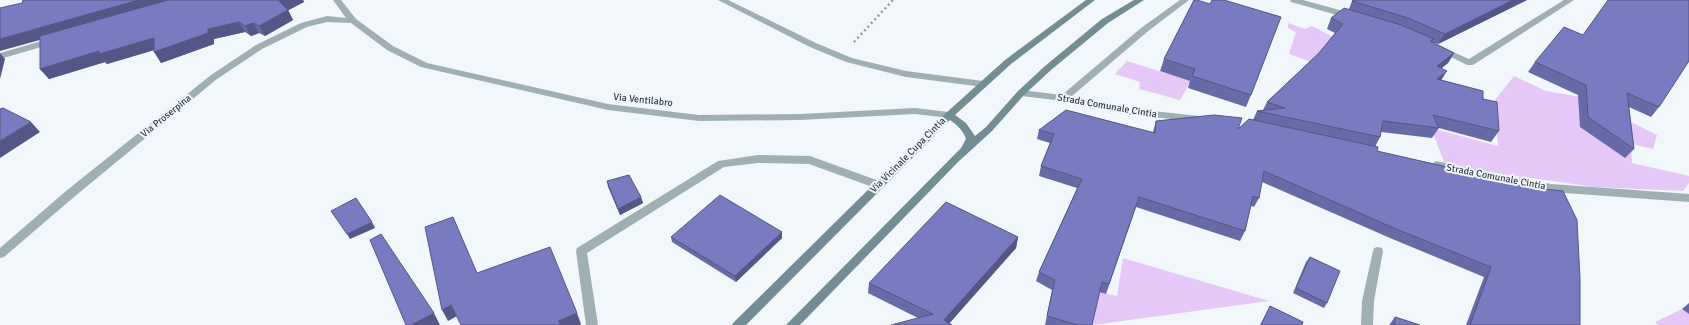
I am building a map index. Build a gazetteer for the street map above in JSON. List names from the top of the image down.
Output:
{
  "streets": {
    "main road": ["Via Vicinale Cupa Cintia"],
    "street": ["Via Ventilabro", "Strada Comunale Cintia", "Via Proserpina"]
  },
  "crossings": [
    ["Via Ventilabro", "Via Proserpina"],
    ["Via Ventilabro", "Via Vicinale Cupa Cintia"]
  ]
}
